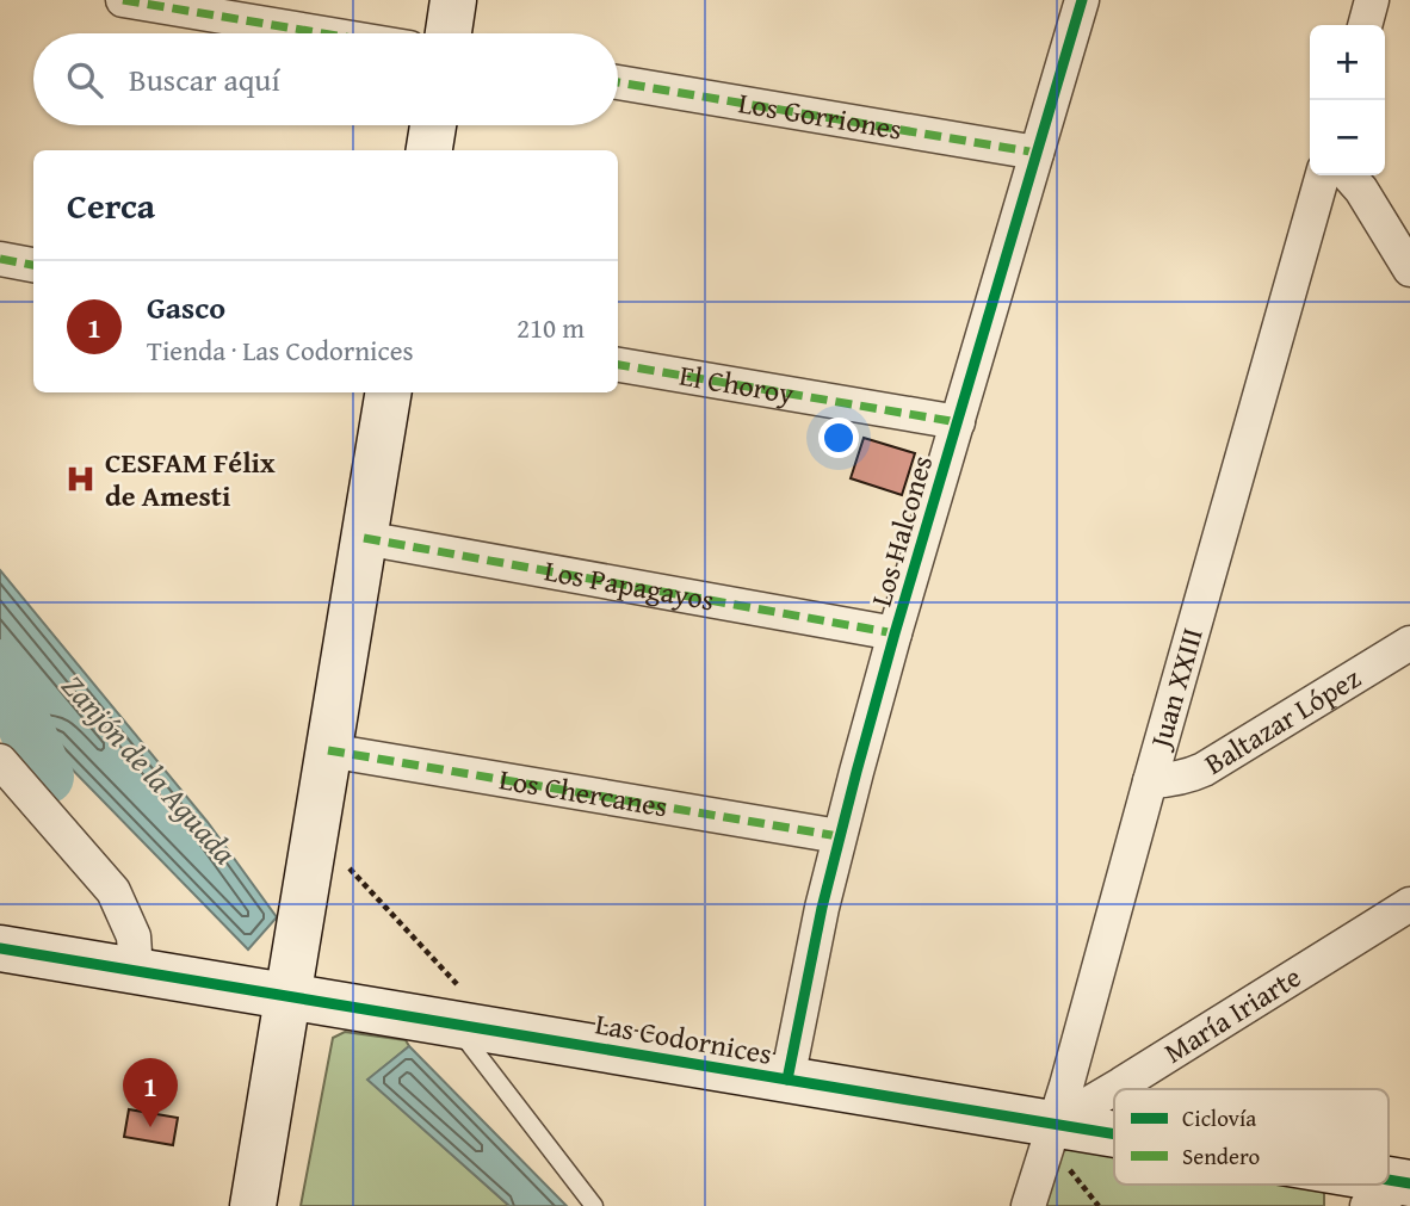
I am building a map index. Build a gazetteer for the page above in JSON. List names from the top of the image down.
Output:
{
  "streets": {
    "street": [
      "Los Gorriones",
      "El Choroy",
      "Los Halcones",
      "Los Papagayos",
      "Juan XXIII",
      "Baltazar López",
      "Los Chercanes",
      "María Iriarte",
      "Las Codornices"
    ]
  },
  "crossings": [
    ["Los Gorriones", "Los Halcones"],
    ["El Choroy", "Los Halcones"],
    ["Los Halcones", "Los Papagayos"],
    ["Los Halcones", "Los Chercanes"],
    ["Los Halcones", "Las Codornices"],
    ["Juan XXIII", "Baltazar López"],
    ["Juan XXIII", "María Iriarte"],
    ["Juan XXIII", "Las Codornices"],
    ["María Iriarte", "Las Codornices"]
  ],
  "water": ["Zanjón de la Aguada"],
  "places": {
    "hospital": ["CESFAM Félix de Amesti"]
  },
  "legend": ["Ciclovía", "Sendero"],
  "page": {
    "map_buttons": ["+", "−"],
    "search": "Buscar aquí",
    "heading": "Cerca",
    "list": [
      {
        "mark": "1",
        "name": "Gasco",
        "note": "Tienda · Las Codornices",
        "value": "210 m"
      }
    ],
    "pins": "1"
  }
}
